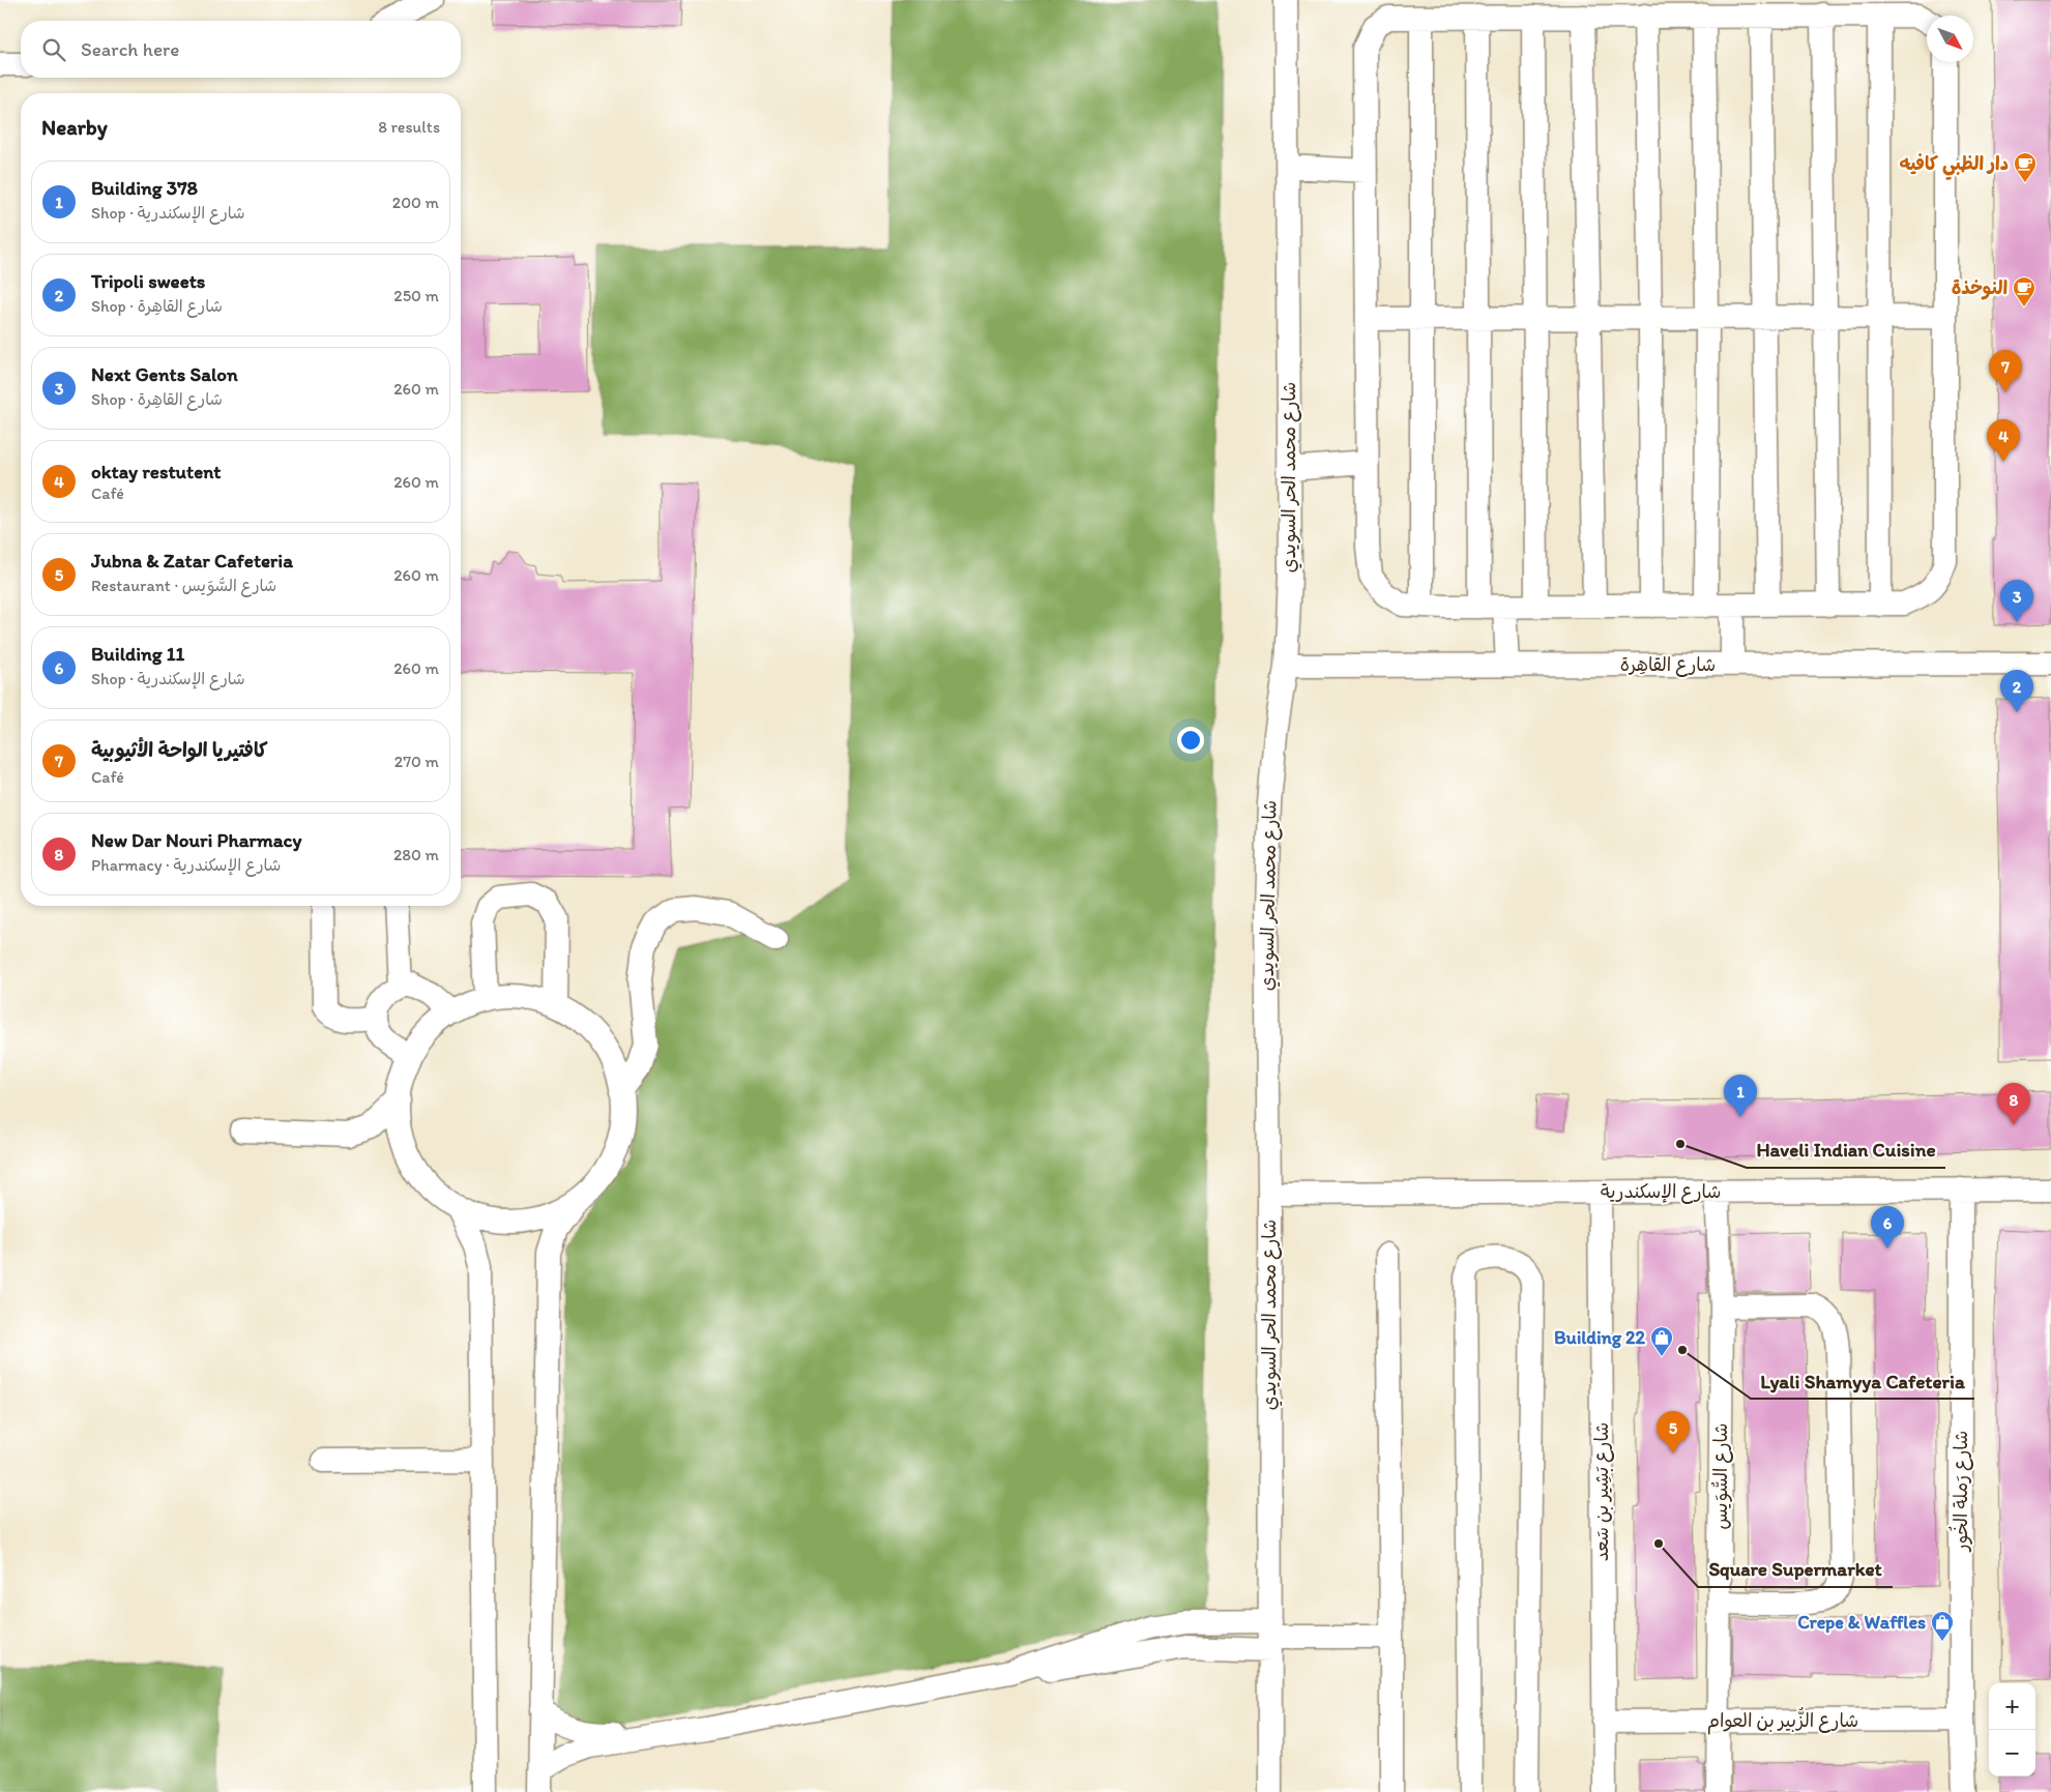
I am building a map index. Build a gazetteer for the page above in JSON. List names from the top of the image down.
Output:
{
  "streets": {
    "street": [
      "شارع محمد الحر السويدي",
      "شارع القاهِرة",
      "شارع الإسكندرية",
      "شارع السُّوَيس",
      "شارع رَملة الخُور",
      "شارع بَشِير بن سَعد",
      "شارع الزُّبير بن العوام"
    ]
  },
  "crossings": [
    ["شارع محمد الحر السويدي", "شارع القاهِرة"],
    ["شارع محمد الحر السويدي", "شارع الإسكندرية"],
    ["شارع الإسكندرية", "شارع السُّوَيس"],
    ["شارع الإسكندرية", "شارع رَملة الخُور"],
    ["شارع الإسكندرية", "شارع بَشِير بن سَعد"],
    ["شارع السُّوَيس", "شارع الزُّبير بن العوام"],
    ["شارع رَملة الخُور", "شارع الزُّبير بن العوام"],
    ["شارع بَشِير بن سَعد", "شارع الزُّبير بن العوام"]
  ],
  "places": {
    "cafe": ["دار الظبي كافيه", "النوخذة"],
    "other": ["Haveli Indian Cuisine", "Lyali Shamyya Cafeteria", "Square Supermarket"],
    "shop": ["Building 22", "Crepe & Waffles"]
  },
  "north": "bottom right",
  "page": {
    "search": "Search here",
    "heading": ["Nearby", "8 results"],
    "list": [
      {
        "mark": "1",
        "name": "Building 378",
        "note": "Shop · شارع الإسكندرية",
        "value": "200 m"
      },
      {
        "mark": "2",
        "name": "Tripoli sweets",
        "note": "Shop · شارع القاهِرة",
        "value": "250 m"
      },
      {
        "mark": "3",
        "name": "Next Gents Salon",
        "note": "Shop · شارع القاهِرة",
        "value": "260 m"
      },
      {
        "mark": "4",
        "name": "oktay restutent",
        "note": "Café",
        "value": "260 m"
      },
      {
        "mark": "5",
        "name": "Jubna & Zatar Cafeteria",
        "note": "Restaurant · شارع السُّوَيس",
        "value": "260 m"
      },
      {
        "mark": "6",
        "name": "Building 11",
        "note": "Shop · شارع الإسكندرية",
        "value": "260 m"
      },
      {
        "mark": "7",
        "name": "كافتيريا الواحة الأثيوبية",
        "note": "Café",
        "value": "270 m"
      },
      {
        "mark": "8",
        "name": "New Dar Nouri Pharmacy",
        "note": "Pharmacy · شارع الإسكندرية",
        "value": "280 m"
      }
    ],
    "pins": [
      "7",
      "4",
      "3",
      "2",
      "1",
      "8",
      "6",
      "5"
    ],
    "map_buttons": ["+", "−"]
  }
}
